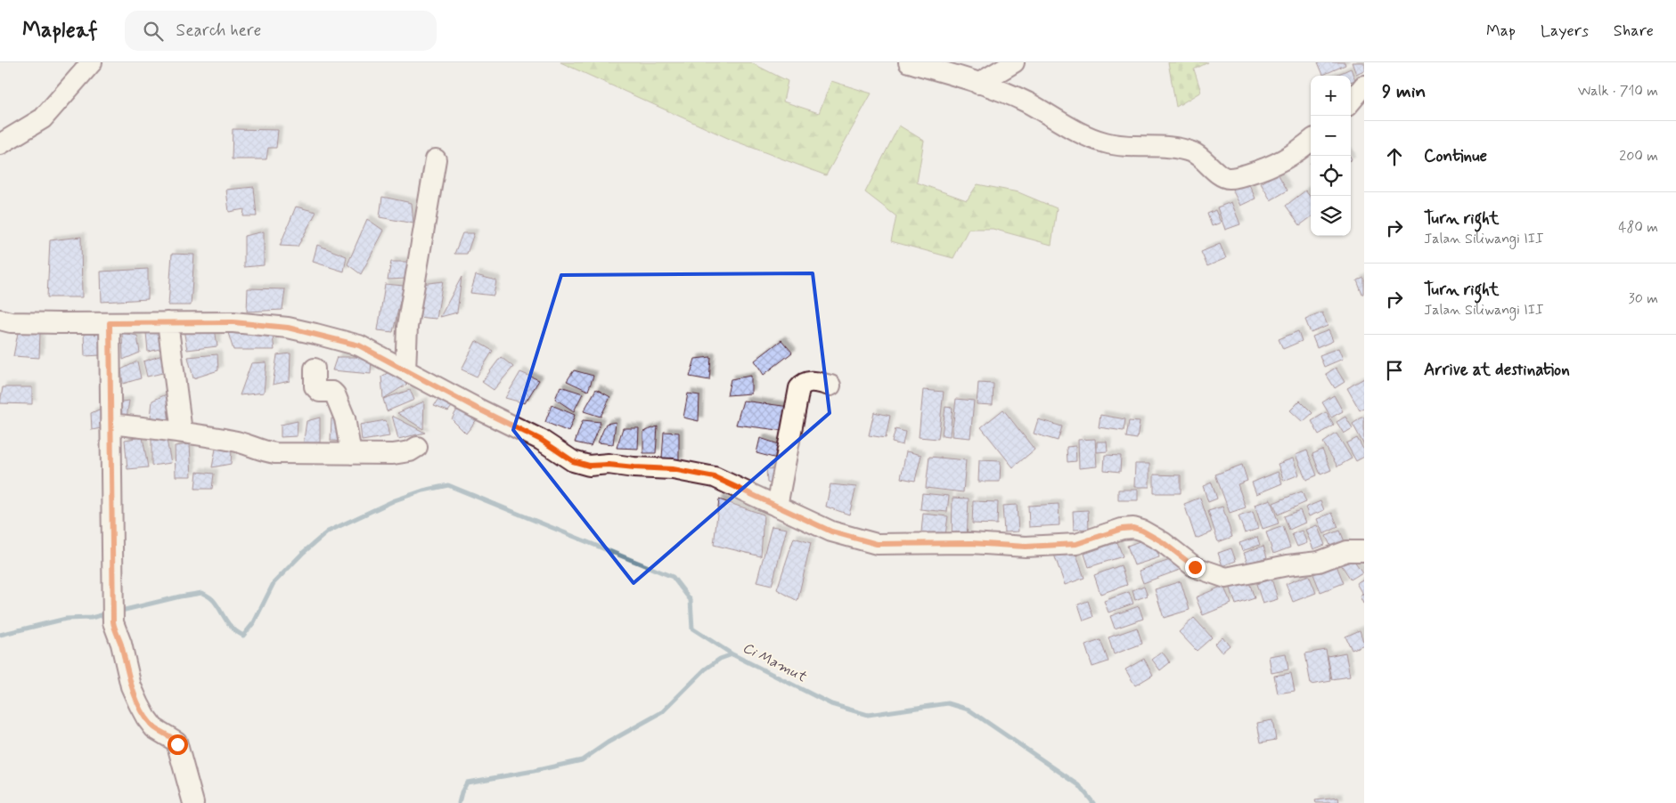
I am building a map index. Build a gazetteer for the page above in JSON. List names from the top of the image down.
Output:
{
  "water": ["Ci Mamut"],
  "page": {
    "header": "Mapleaf",
    "search": "Search here",
    "nav": ["Map", "Layers", "Share"],
    "heading": ["9 min", "Walk · 710 m"],
    "map_buttons": ["+", "−"],
    "list": [
      ["Continue", "200 m"],
      ["Turn right", "Jalan Siliwangi III", "480 m"],
      ["Turn right", "Jalan Siliwangi III", "30 m"],
      "Arrive at destination"
    ]
  }
}
